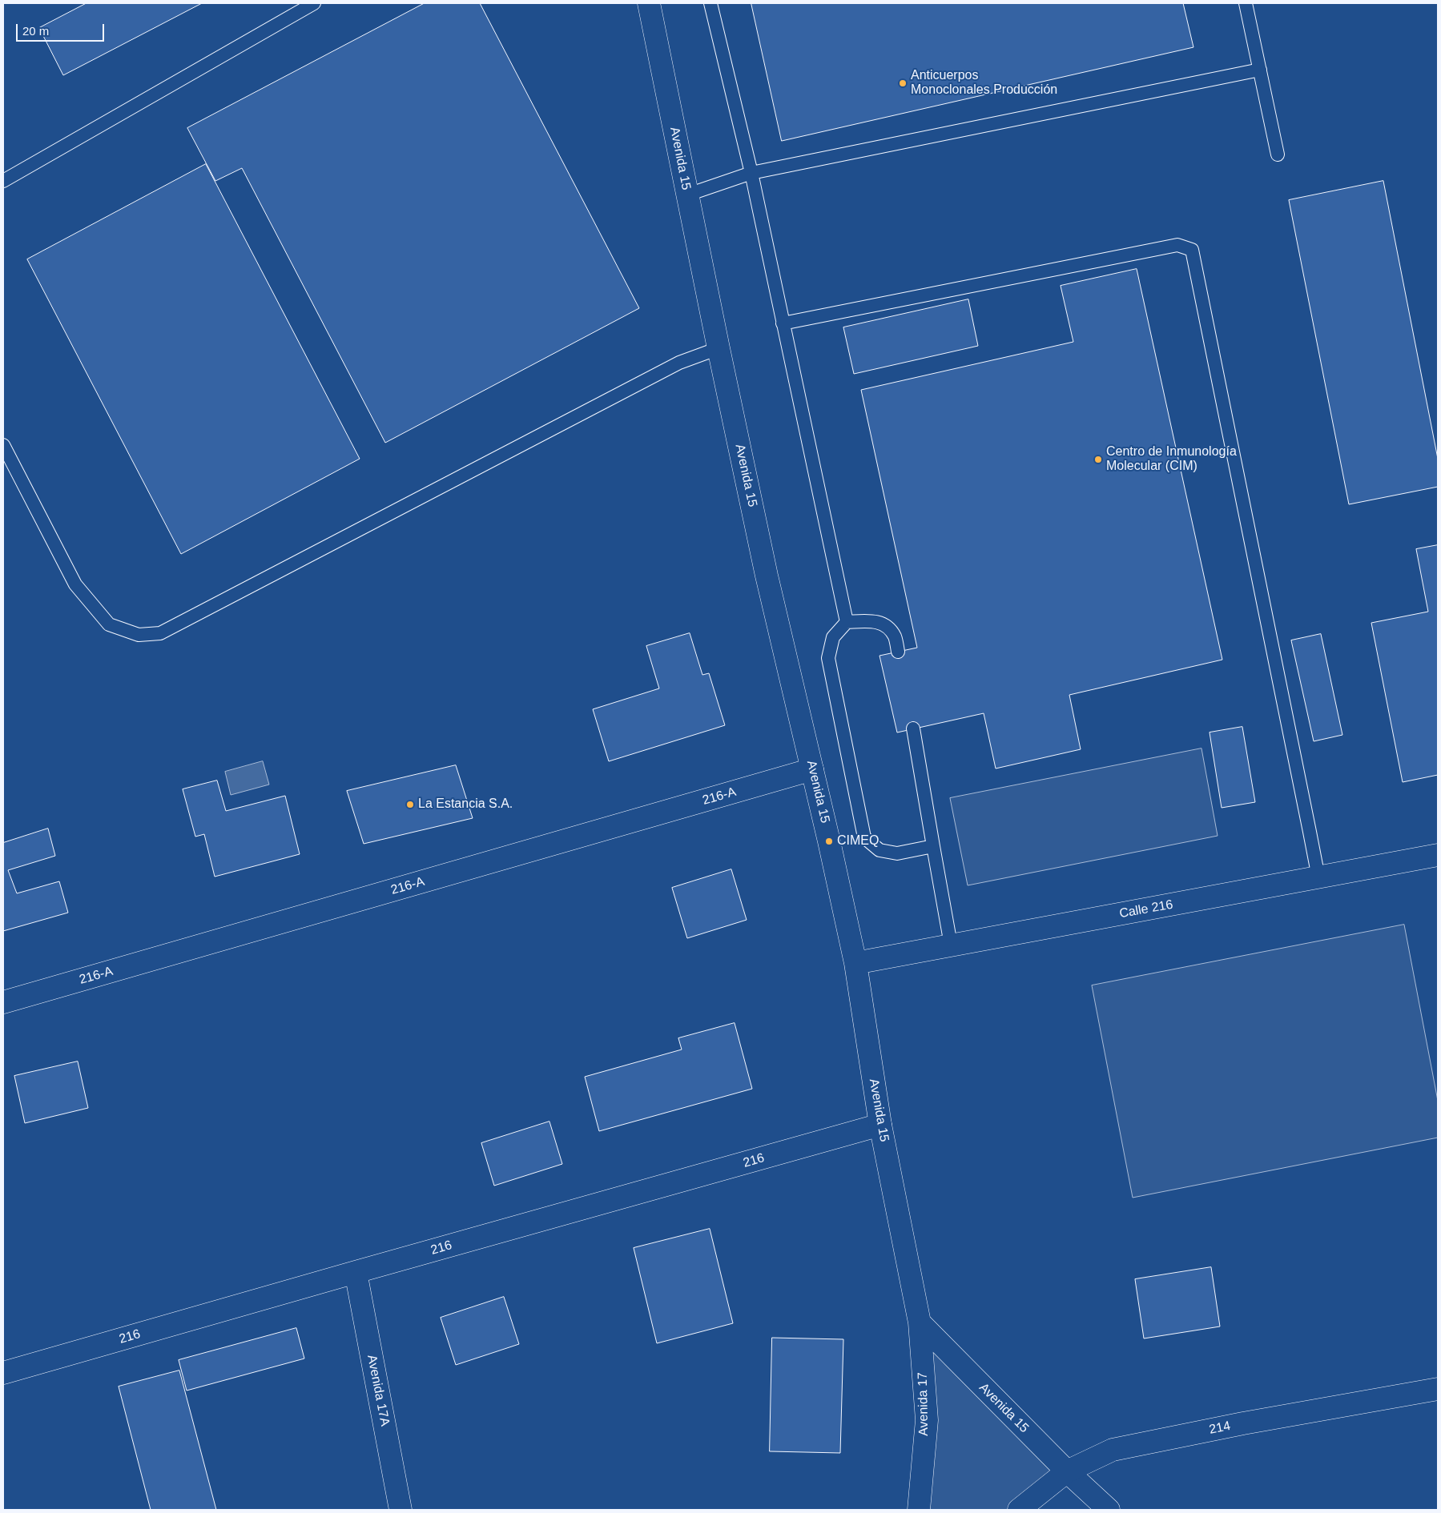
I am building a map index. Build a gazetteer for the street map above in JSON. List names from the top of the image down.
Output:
{
  "streets": {
    "street": [
      "Avenida 15",
      "216-A",
      "Calle 216",
      "216",
      "Avenida 17A",
      "Avenida 17",
      "214"
    ]
  },
  "crossings": [
    ["Avenida 15", "216-A"],
    ["Avenida 15", "Calle 216"],
    ["Avenida 15", "216"],
    ["Avenida 15", "Avenida 17"],
    ["Avenida 15", "214"],
    ["216", "Avenida 17A"]
  ],
  "places": [
    "Anticuerpos Monoclonales Producción",
    "Centro de Inmunología Molecular (CIM)",
    "La Estancia S.A.",
    "CIMEQ"
  ],
  "scale_bar": "20 m"
}
